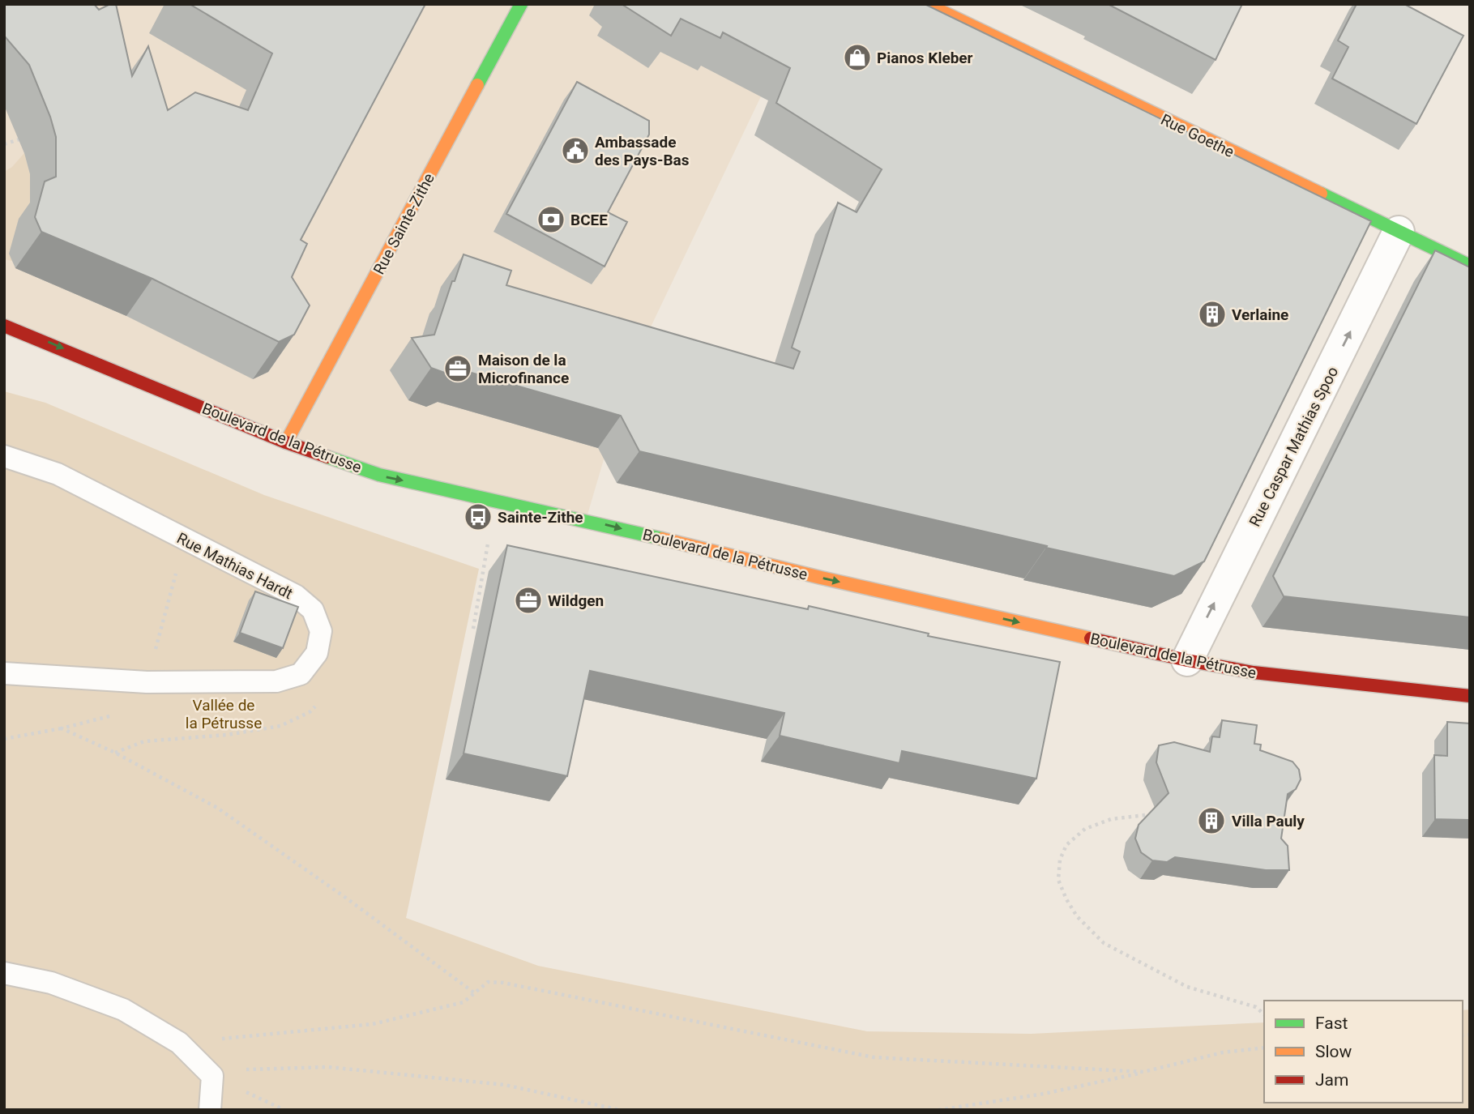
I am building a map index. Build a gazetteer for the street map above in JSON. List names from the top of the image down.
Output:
{
  "streets": {
    "main road": ["Rue Goethe", "Rue Sainte-Zithe", "Boulevard de la Pétrusse"],
    "street": ["Rue Caspar Mathias Spoo"],
    "lane": ["Rue Mathias Hardt"]
  },
  "crossings": [
    ["Rue Goethe", "Rue Caspar Mathias Spoo"],
    ["Rue Sainte-Zithe", "Boulevard de la Pétrusse"],
    ["Boulevard de la Pétrusse", "Rue Caspar Mathias Spoo"]
  ],
  "one_way": ["Boulevard de la Pétrusse", "Rue Caspar Mathias Spoo"],
  "parks": ["Vallée de la Pétrusse"],
  "places": {
    "shop": ["Pianos Kleber"],
    "public building": ["Ambassade des Pays-Bas"],
    "bank": ["BCEE"],
    "building": ["Verlaine", "Villa Pauly"],
    "office": ["Maison de la Microfinance", "Wildgen"],
    "bus stop": ["Sainte-Zithe"]
  },
  "legend": ["Fast", "Slow", "Jam"]
}
